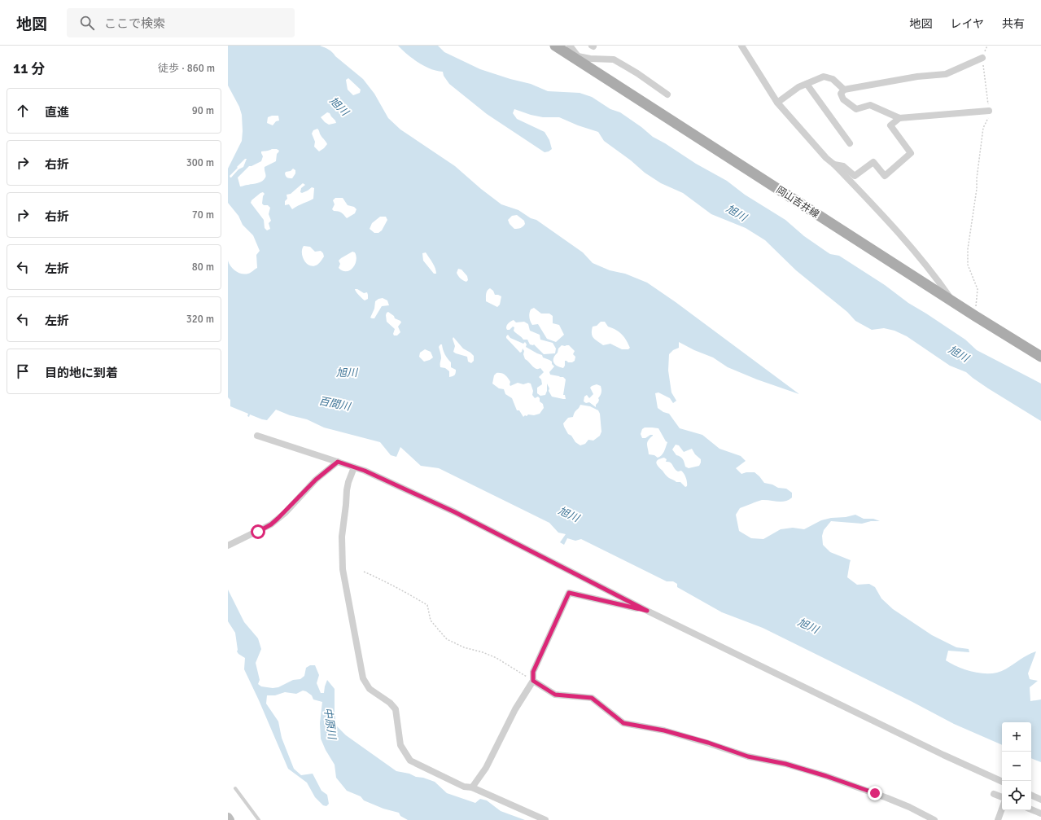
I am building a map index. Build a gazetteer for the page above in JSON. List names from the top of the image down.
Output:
{
  "streets": {
    "main road": ["岡山吉井線"]
  },
  "water": ["旭川", "百間川", "中原川"],
  "page": {
    "header": "地図",
    "search": "ここで検索",
    "nav": ["地図", "レイヤ", "共有"],
    "heading": ["11 分", "徒歩 · 860 m"],
    "list": [
      ["直進", "90 m"],
      ["右折", "300 m"],
      ["右折", "70 m"],
      ["左折", "80 m"],
      ["左折", "320 m"],
      "目的地に到着"
    ],
    "map_buttons": ["+", "−"]
  }
}
